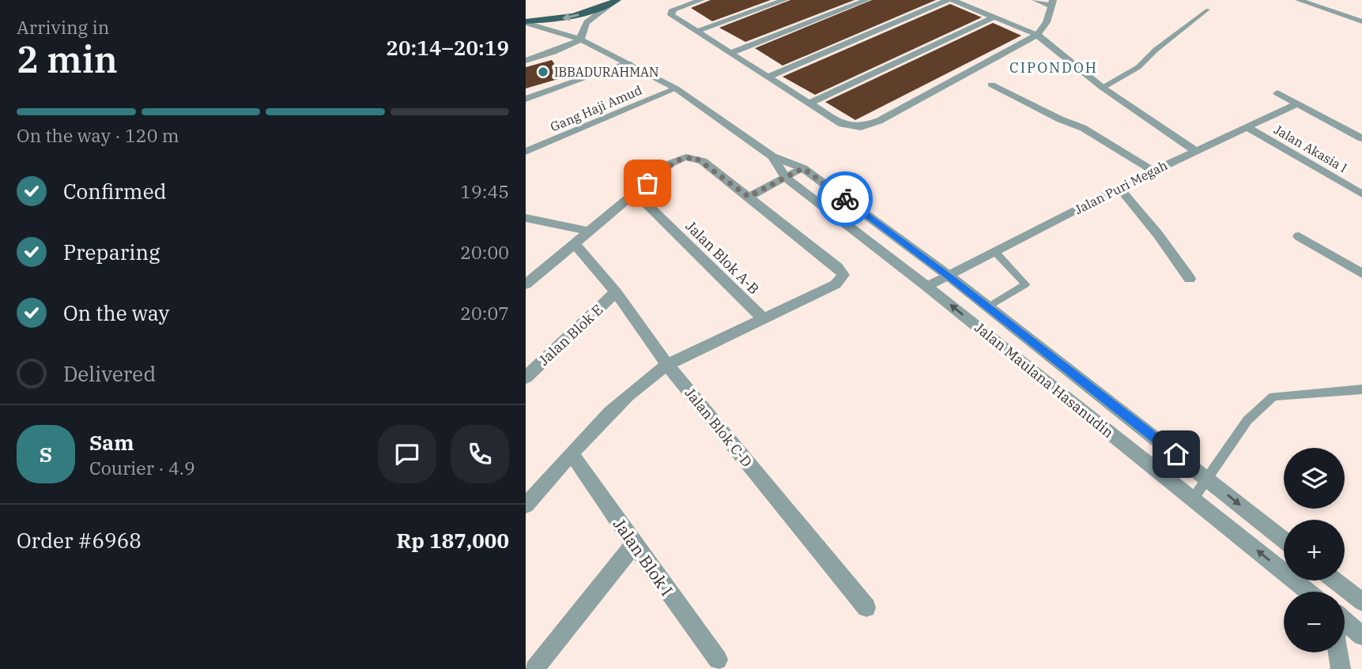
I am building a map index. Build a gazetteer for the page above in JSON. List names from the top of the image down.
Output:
{
  "streets": {
    "street": [
      "Gang Haji Amud",
      "Jalan Akasia I",
      "Jalan Puri Megah",
      "Jalan Blok A-B",
      "Jalan Blok E",
      "Jalan Maulana Hasanudin",
      "Jalan Blok C-D",
      "Jalan Blok I"
    ]
  },
  "crossings": [
    ["Gang Haji Amud", "Jalan Maulana Hasanudin"],
    ["Jalan Akasia I", "Jalan Puri Megah"],
    ["Jalan Puri Megah", "Jalan Maulana Hasanudin"],
    ["Jalan Blok E", "Jalan Blok C-D"]
  ],
  "districts": ["CIPONDOH"],
  "places": ["IBBADURAHMAN"],
  "page": {
    "heading": ["2 min", "Arriving in", "20:14–20:19"],
    "panel": [
      "Sam",
      "Courier · 4.9",
      "Order #6968",
      "Rp 187,000"
    ],
    "bar": "On the way · 120 m",
    "list": [
      ["Confirmed", "19:45"],
      ["Preparing", "20:00"],
      ["On the way", "20:07"],
      "Delivered"
    ],
    "round": "S",
    "map_buttons": ["+", "−"]
  }
}
